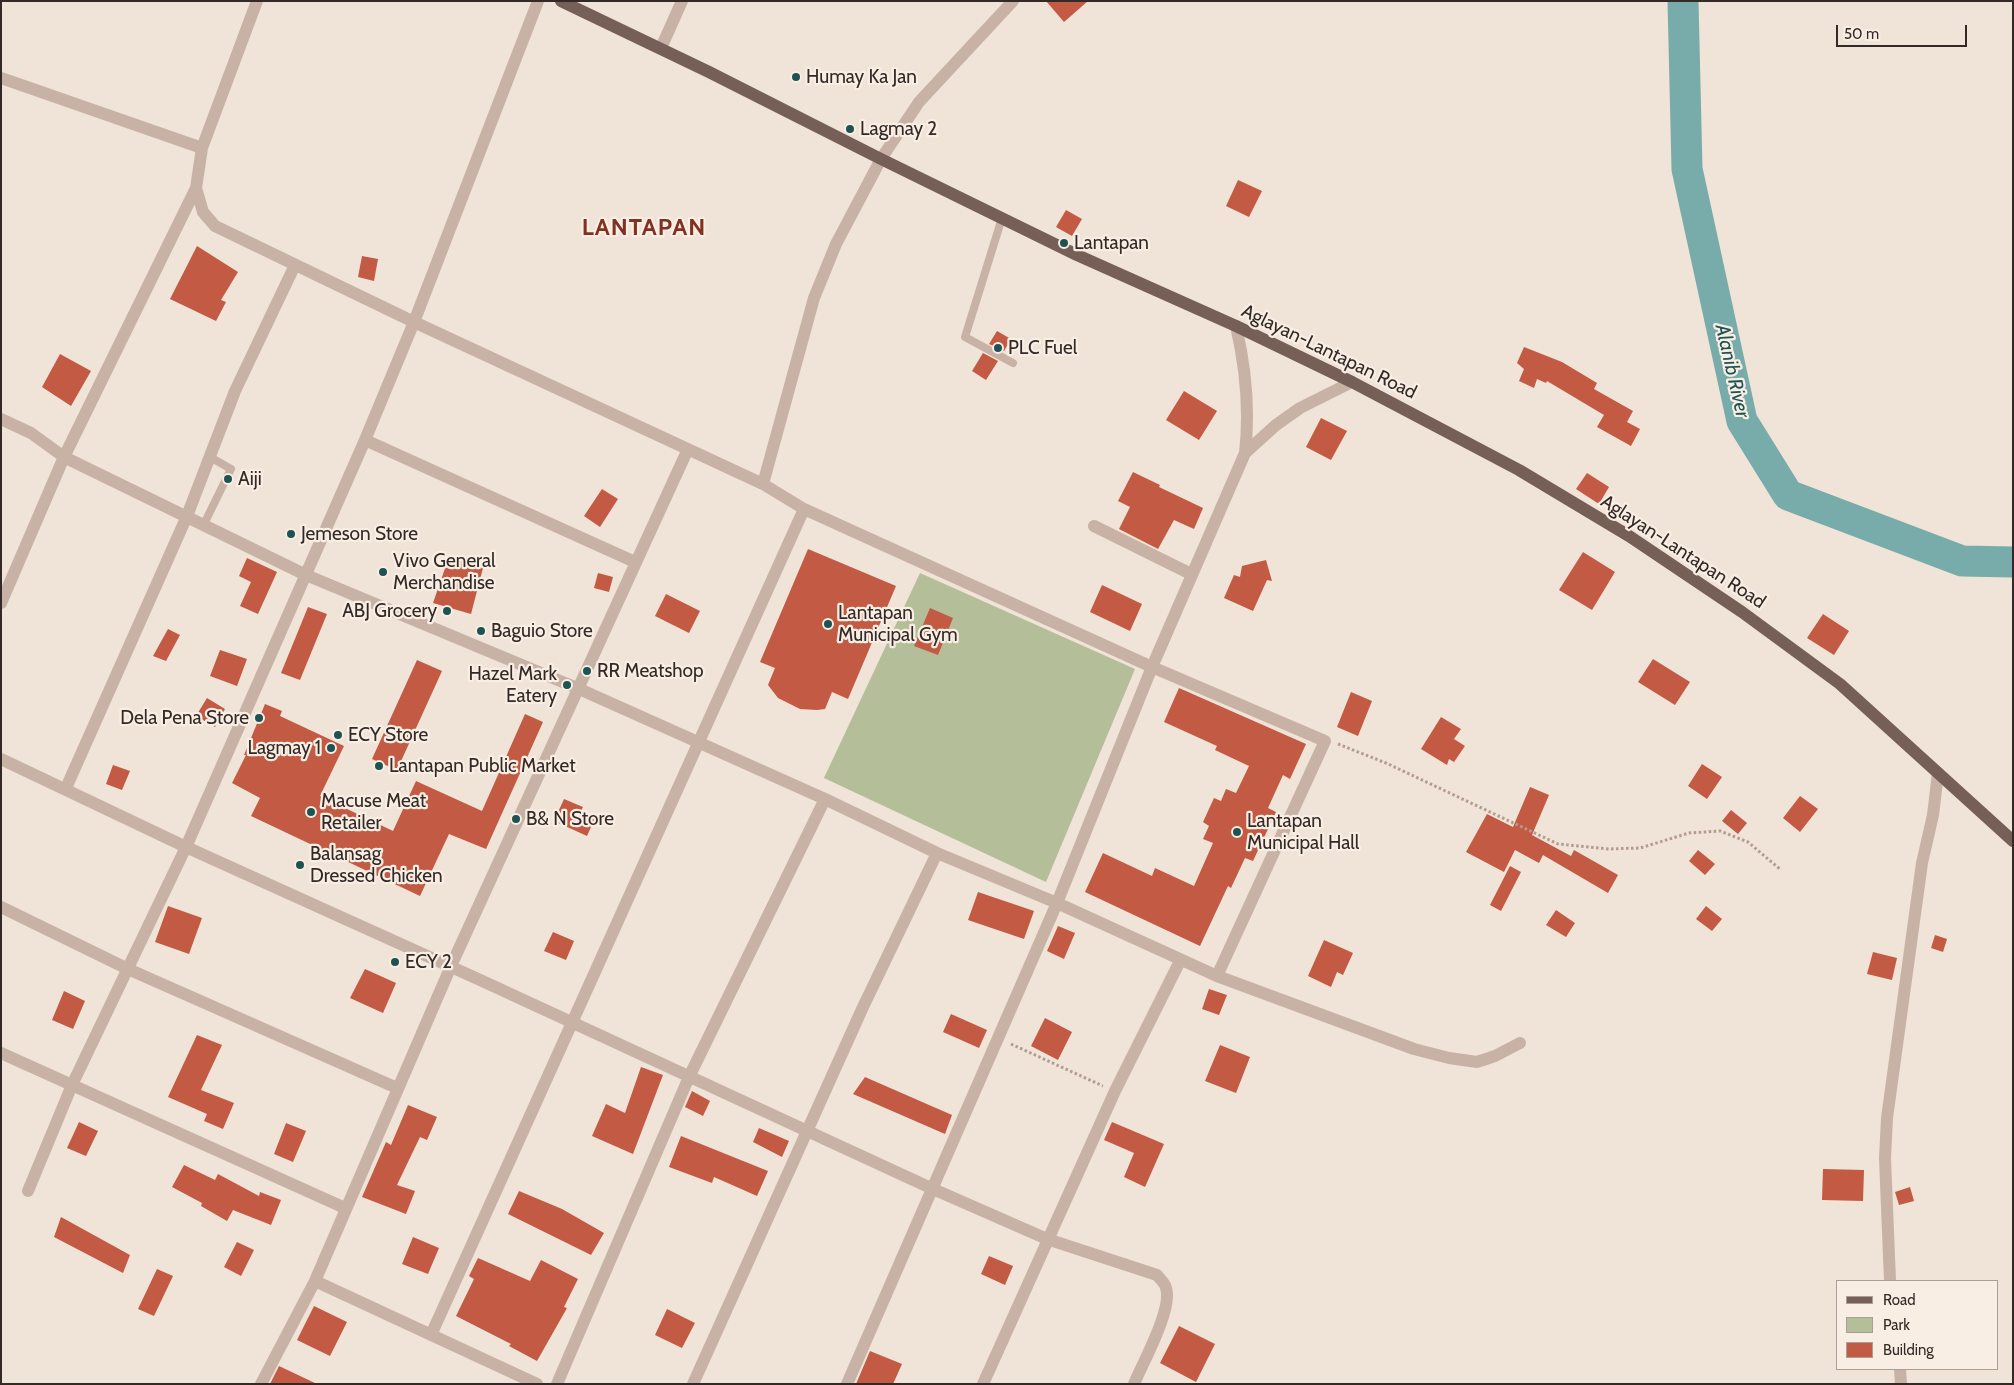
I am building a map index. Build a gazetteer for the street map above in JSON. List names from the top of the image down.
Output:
{
  "streets": {
    "main road": ["Aglayan-Lantapan Road"]
  },
  "districts": ["LANTAPAN"],
  "water": ["Alanib River"],
  "places": [
    "Humay Ka Jan",
    "Lagmay 2",
    "Lantapan",
    "PLC Fuel",
    "Aiji",
    "Jemeson Store",
    "Vivo General Merchandise",
    "ABJ Grocery",
    "Lantapan Municipal Gym",
    "Baguio Store",
    "RR Meatshop",
    "Hazel Mark Eatery",
    "Dela Pena Store",
    "ECY Store",
    "Lagmay 1",
    "Lantapan Public Market",
    "Macuse Meat Retailer",
    "B& N Store",
    "Lantapan Municipal Hall",
    "Balansag Dressed Chicken",
    "ECY 2"
  ],
  "legend": ["Road", "Park", "Building"],
  "scale_bar": "50 m"
}
